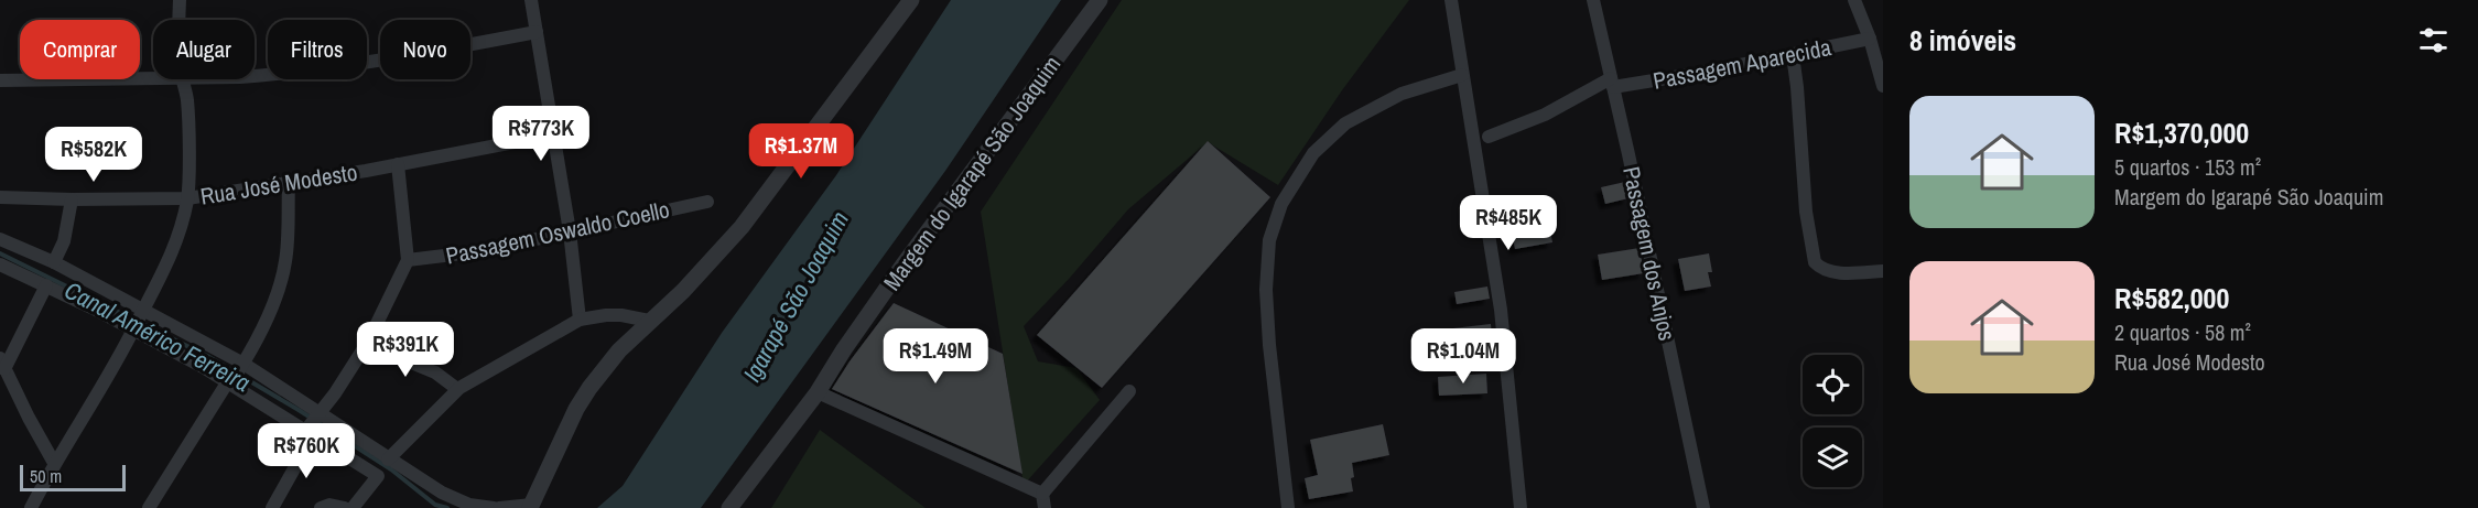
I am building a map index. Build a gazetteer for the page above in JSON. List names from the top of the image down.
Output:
{
  "streets": {
    "street": [
      "Passagem Aparecida",
      "Margem do Igarapé São Joaquim",
      "Rua José Modesto",
      "Passagem Oswaldo Coello",
      "Passagem dos Anjos"
    ]
  },
  "crossings": [
    ["Passagem Aparecida", "Passagem dos Anjos"]
  ],
  "water": ["Igarapé São Joaquim", "Canal Américo Ferreira"],
  "scale_bar": "50 m",
  "page": {
    "heading": "8 imóveis",
    "chip": [
      "Comprar",
      "Alugar",
      "Filtros",
      "Novo"
    ],
    "list": [
      {
        "name": "R$1,370,000",
        "note": "5 quartos · 153 m² · Margem do Igarapé São Joaquim"
      },
      {
        "name": "R$582,000",
        "note": "2 quartos · 58 m² · Rua José Modesto"
      }
    ],
    "price": [
      "R$773K",
      "R$1.37M",
      "R$582K",
      "R$485K",
      "R$391K",
      "R$1.49M",
      "R$1.04M",
      "R$760K"
    ],
    "scale": "50 m"
  }
}
